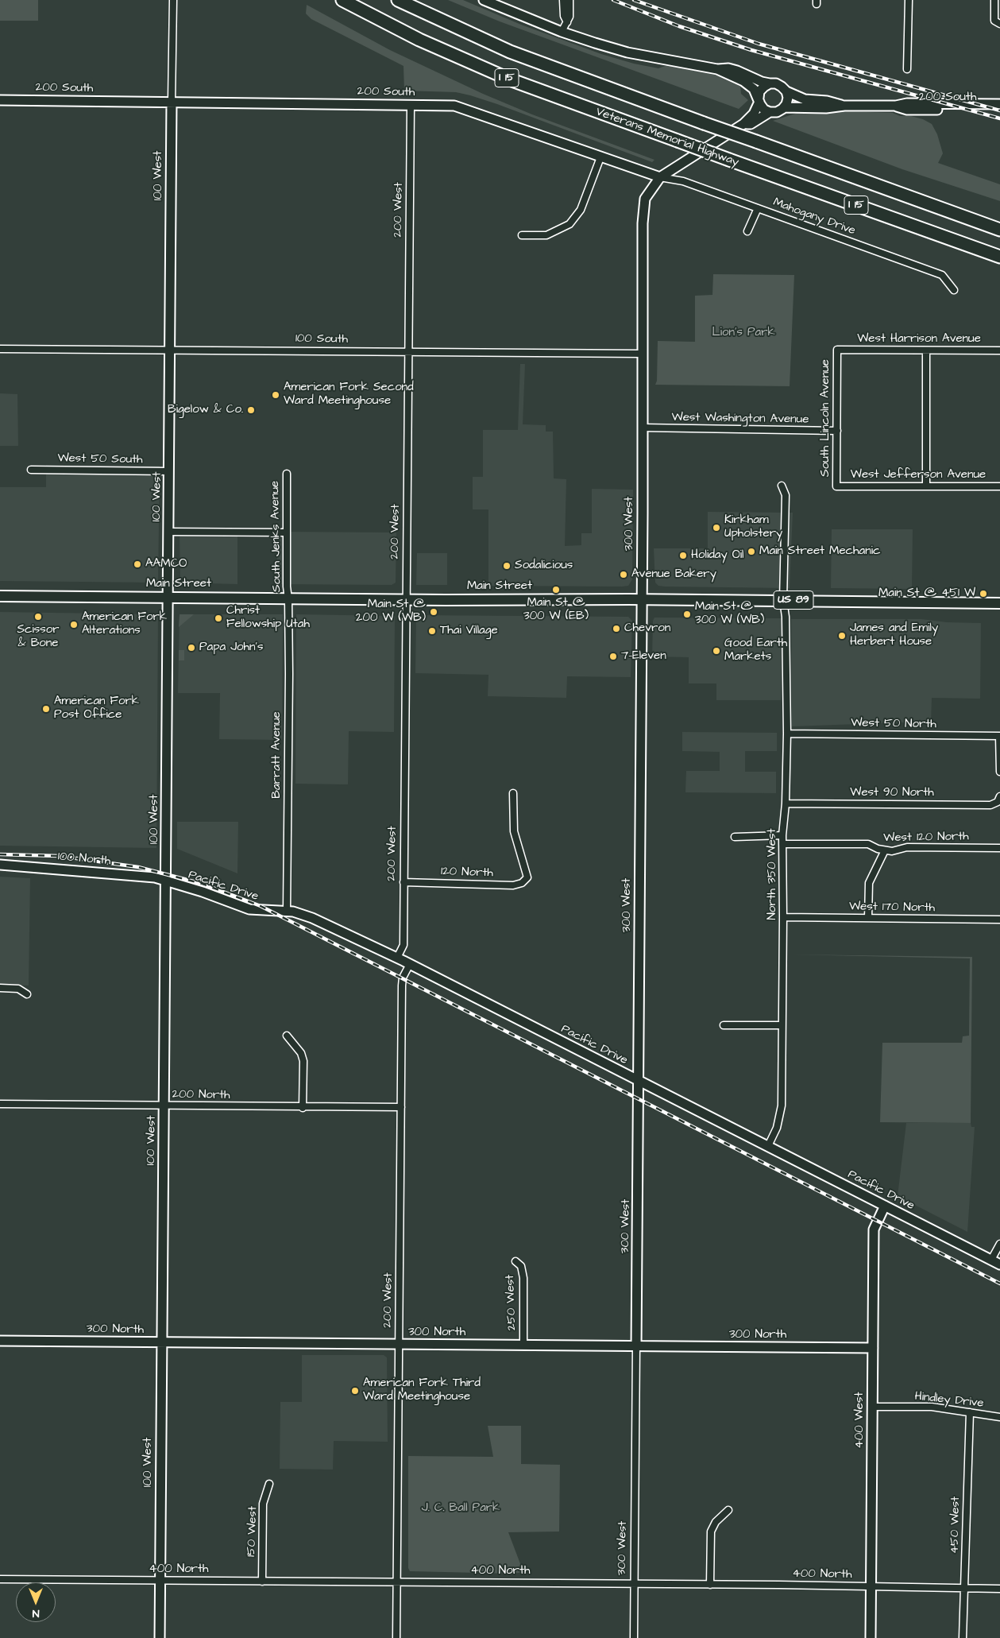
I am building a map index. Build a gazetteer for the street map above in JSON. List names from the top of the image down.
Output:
{
  "streets": {
    "highway": ["I 15", "Veterans Memorial Highway"],
    "main road": ["Main Street", "US 89"],
    "street": [
      "200 South",
      "100 West",
      "200 West",
      "Mahogany Drive",
      "100 South",
      "West Harrison Avenue",
      "South Lincoln Avenue",
      "West Washington Avenue",
      "West 50 South",
      "West Jefferson Avenue",
      "300 West",
      "South Jenks Avenue",
      "West 50 North",
      "Barratt Avenue",
      "West 90 North",
      "West 120 North",
      "100 North",
      "120 North",
      "North 350 West",
      "Pacific Drive",
      "West 170 North",
      "200 North",
      "250 West",
      "300 North",
      "Hindley Drive",
      "400 West",
      "450 West",
      "150 West",
      "400 North"
    ]
  },
  "crossings": [
    ["200 South", "100 West"],
    ["200 South", "200 West"],
    ["200 South", "Mahogany Drive"],
    ["200 South", "300 West"],
    ["100 West", "100 South"],
    ["100 West", "West 50 South"],
    ["100 West", "Main Street"],
    ["100 West", "100 North"],
    ["100 West", "Pacific Drive"],
    ["100 West", "200 North"],
    ["100 West", "300 North"],
    ["100 West", "400 North"],
    ["200 West", "100 South"],
    ["200 West", "Main Street"],
    ["200 West", "120 North"],
    ["200 West", "Pacific Drive"],
    ["200 West", "200 North"],
    ["200 West", "300 North"],
    ["200 West", "400 North"],
    ["Mahogany Drive", "300 West"],
    ["100 South", "300 West"],
    ["West Harrison Avenue", "South Lincoln Avenue"],
    ["South Lincoln Avenue", "West Washington Avenue"],
    ["South Lincoln Avenue", "West Jefferson Avenue"],
    ["West Washington Avenue", "300 West"],
    ["300 West", "Main Street"],
    ["300 West", "Pacific Drive"],
    ["300 West", "300 North"],
    ["300 West", "400 North"],
    ["South Jenks Avenue", "Main Street"],
    ["South Jenks Avenue", "Barratt Avenue"],
    ["Main Street", "Barratt Avenue"],
    ["Main Street", "North 350 West"],
    ["West 50 North", "North 350 West"],
    ["Barratt Avenue", "Pacific Drive"],
    ["West 90 North", "North 350 West"],
    ["West 120 North", "North 350 West"],
    ["100 North", "Pacific Drive"],
    ["North 350 West", "Pacific Drive"],
    ["North 350 West", "West 170 North"],
    ["Pacific Drive", "400 West"],
    ["250 West", "300 North"],
    ["300 North", "400 West"],
    ["Hindley Drive", "400 West"],
    ["Hindley Drive", "450 West"],
    ["400 West", "400 North"],
    ["450 West", "400 North"],
    ["150 West", "400 North"]
  ],
  "parks": ["Lion's Park", "J. C. Ball Park"],
  "places": [
    "American Fork Second Ward Meetinghouse",
    "Bigelow & Co.",
    "Kirkham Upholstery",
    "Main Street Mechanic",
    "Holiday Oil",
    "AAMCO",
    "Sodalicious",
    "Avenue Bakery",
    "Main St @ 300 W (EB)",
    "Main St @ 451 W",
    "Main St @ 200 W (WB)",
    "Main St @ 300 W (WB)",
    "Scissor & Bone",
    "Christ Fellowship Utah",
    "American Fork Alterations",
    "Chevron",
    "Thai Village",
    "James and Emily Herbert House",
    "Papa John's",
    "Good Earth Markets",
    "7-Eleven",
    "American Fork Post Office",
    "American Fork Third Ward Meetinghouse"
  ],
  "north": "bottom"
}
